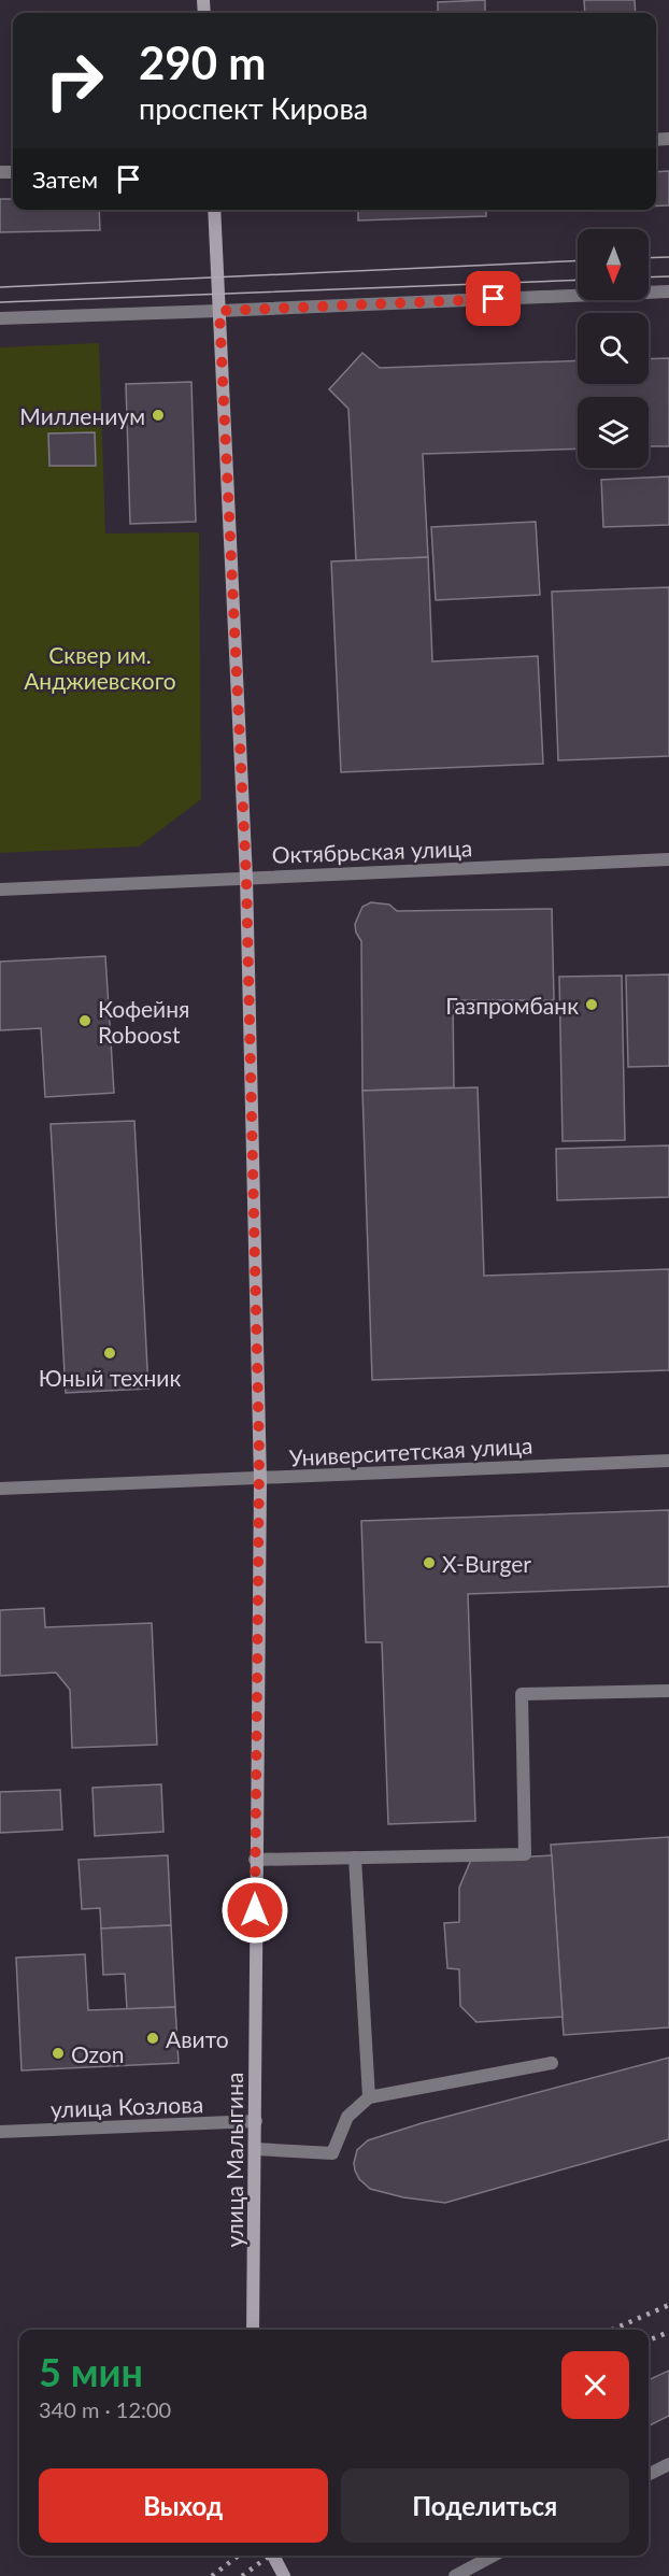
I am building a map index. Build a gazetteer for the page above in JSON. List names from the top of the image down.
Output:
{
  "streets": {
    "main road": ["улица Малыгина"],
    "street": ["Октябрьская улица", "Университетская улица", "улица Козлова"]
  },
  "crossings": [
    ["Октябрьская улица", "улица Малыгина"],
    ["Университетская улица", "улица Малыгина"],
    ["улица Козлова", "улица Малыгина"]
  ],
  "parks": ["Сквер им. Анджиевского"],
  "places": [
    "Миллениум",
    "Газпромбанк",
    "Кофейня Roboost",
    "Юный техник",
    "X-Burger",
    "Авито",
    "Ozon"
  ],
  "north": "bottom",
  "page": {
    "turn": ["290 m", "проспект Кирова"],
    "then": "Затем",
    "heading": ["5 мин", "340 m · 12:00"],
    "buttons": ["Выход", "Поделиться"]
  }
}
